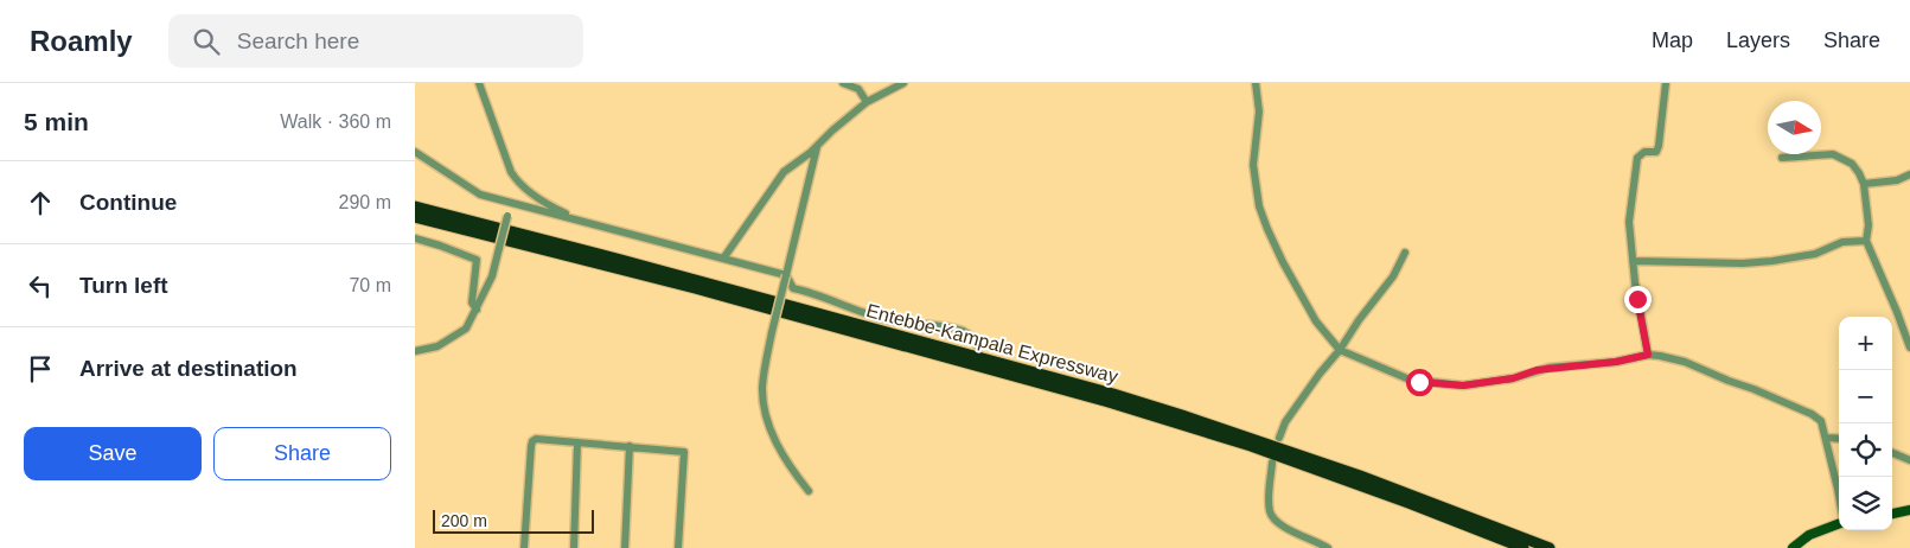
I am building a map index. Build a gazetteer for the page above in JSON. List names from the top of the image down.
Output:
{
  "streets": {
    "highway": ["Entebbe-Kampala Expressway"]
  },
  "scale_bar": "200 m",
  "north": "right",
  "page": {
    "header": "Roamly",
    "search": "Search here",
    "nav": ["Map", "Layers", "Share"],
    "heading": ["5 min", "Walk · 360 m"],
    "list": [
      ["Continue", "290 m"],
      ["Turn left", "70 m"],
      "Arrive at destination"
    ],
    "map_buttons": ["+", "−"],
    "buttons": ["Save", "Share"],
    "scale": "200 m"
  }
}
